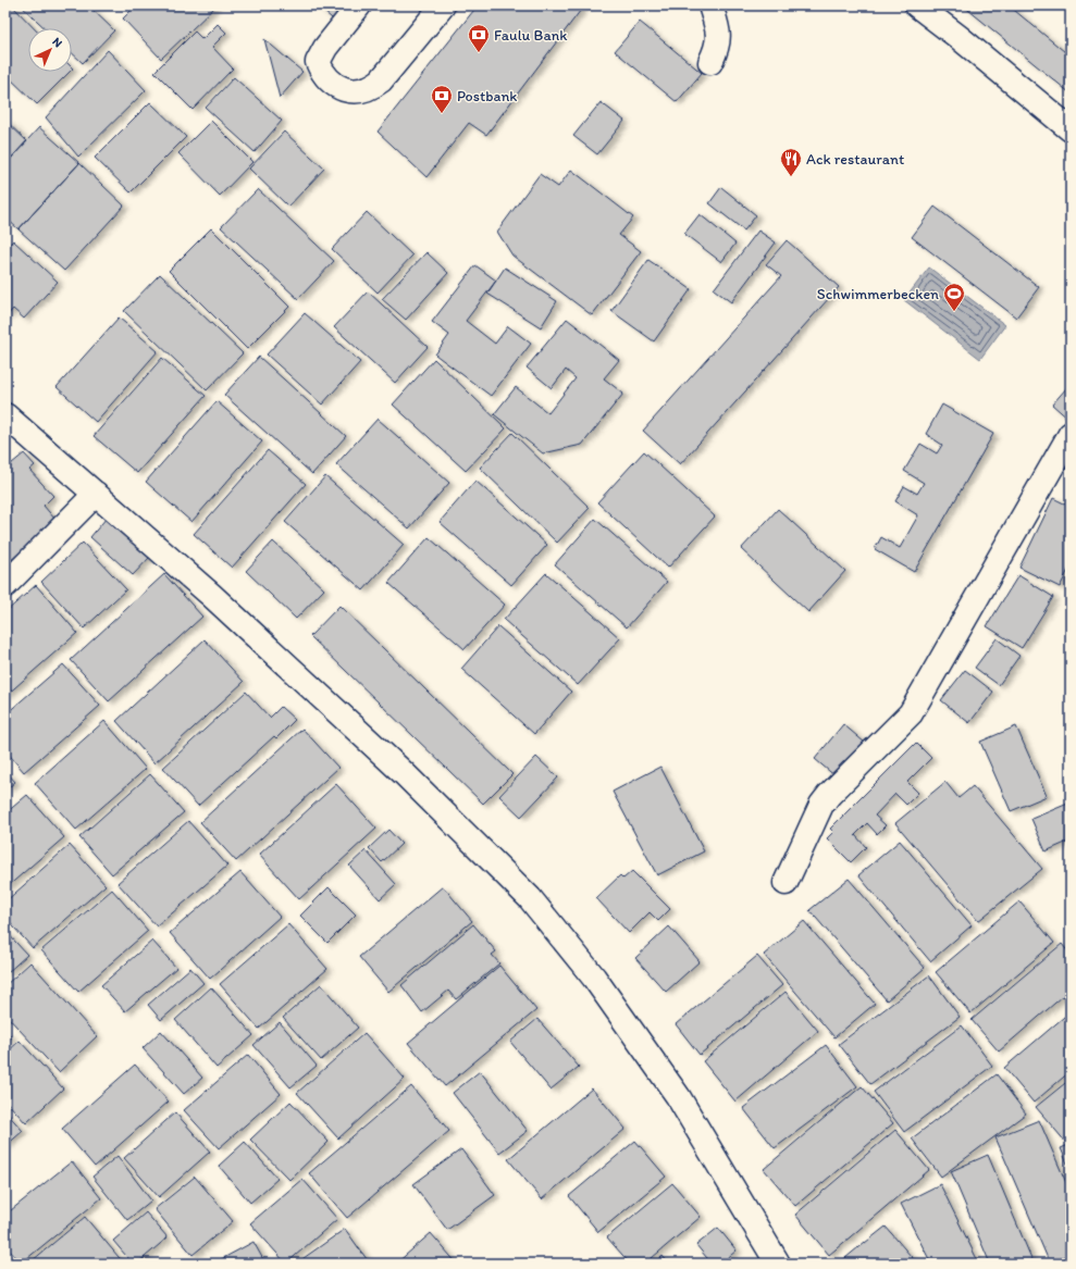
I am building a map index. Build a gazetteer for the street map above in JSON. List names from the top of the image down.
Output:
{
  "places": {
    "bank": ["Faulu Bank", "Postbank"],
    "restaurant": ["Ack restaurant"],
    "sports": ["Schwimmerbecken"]
  },
  "north": "top right"
}
